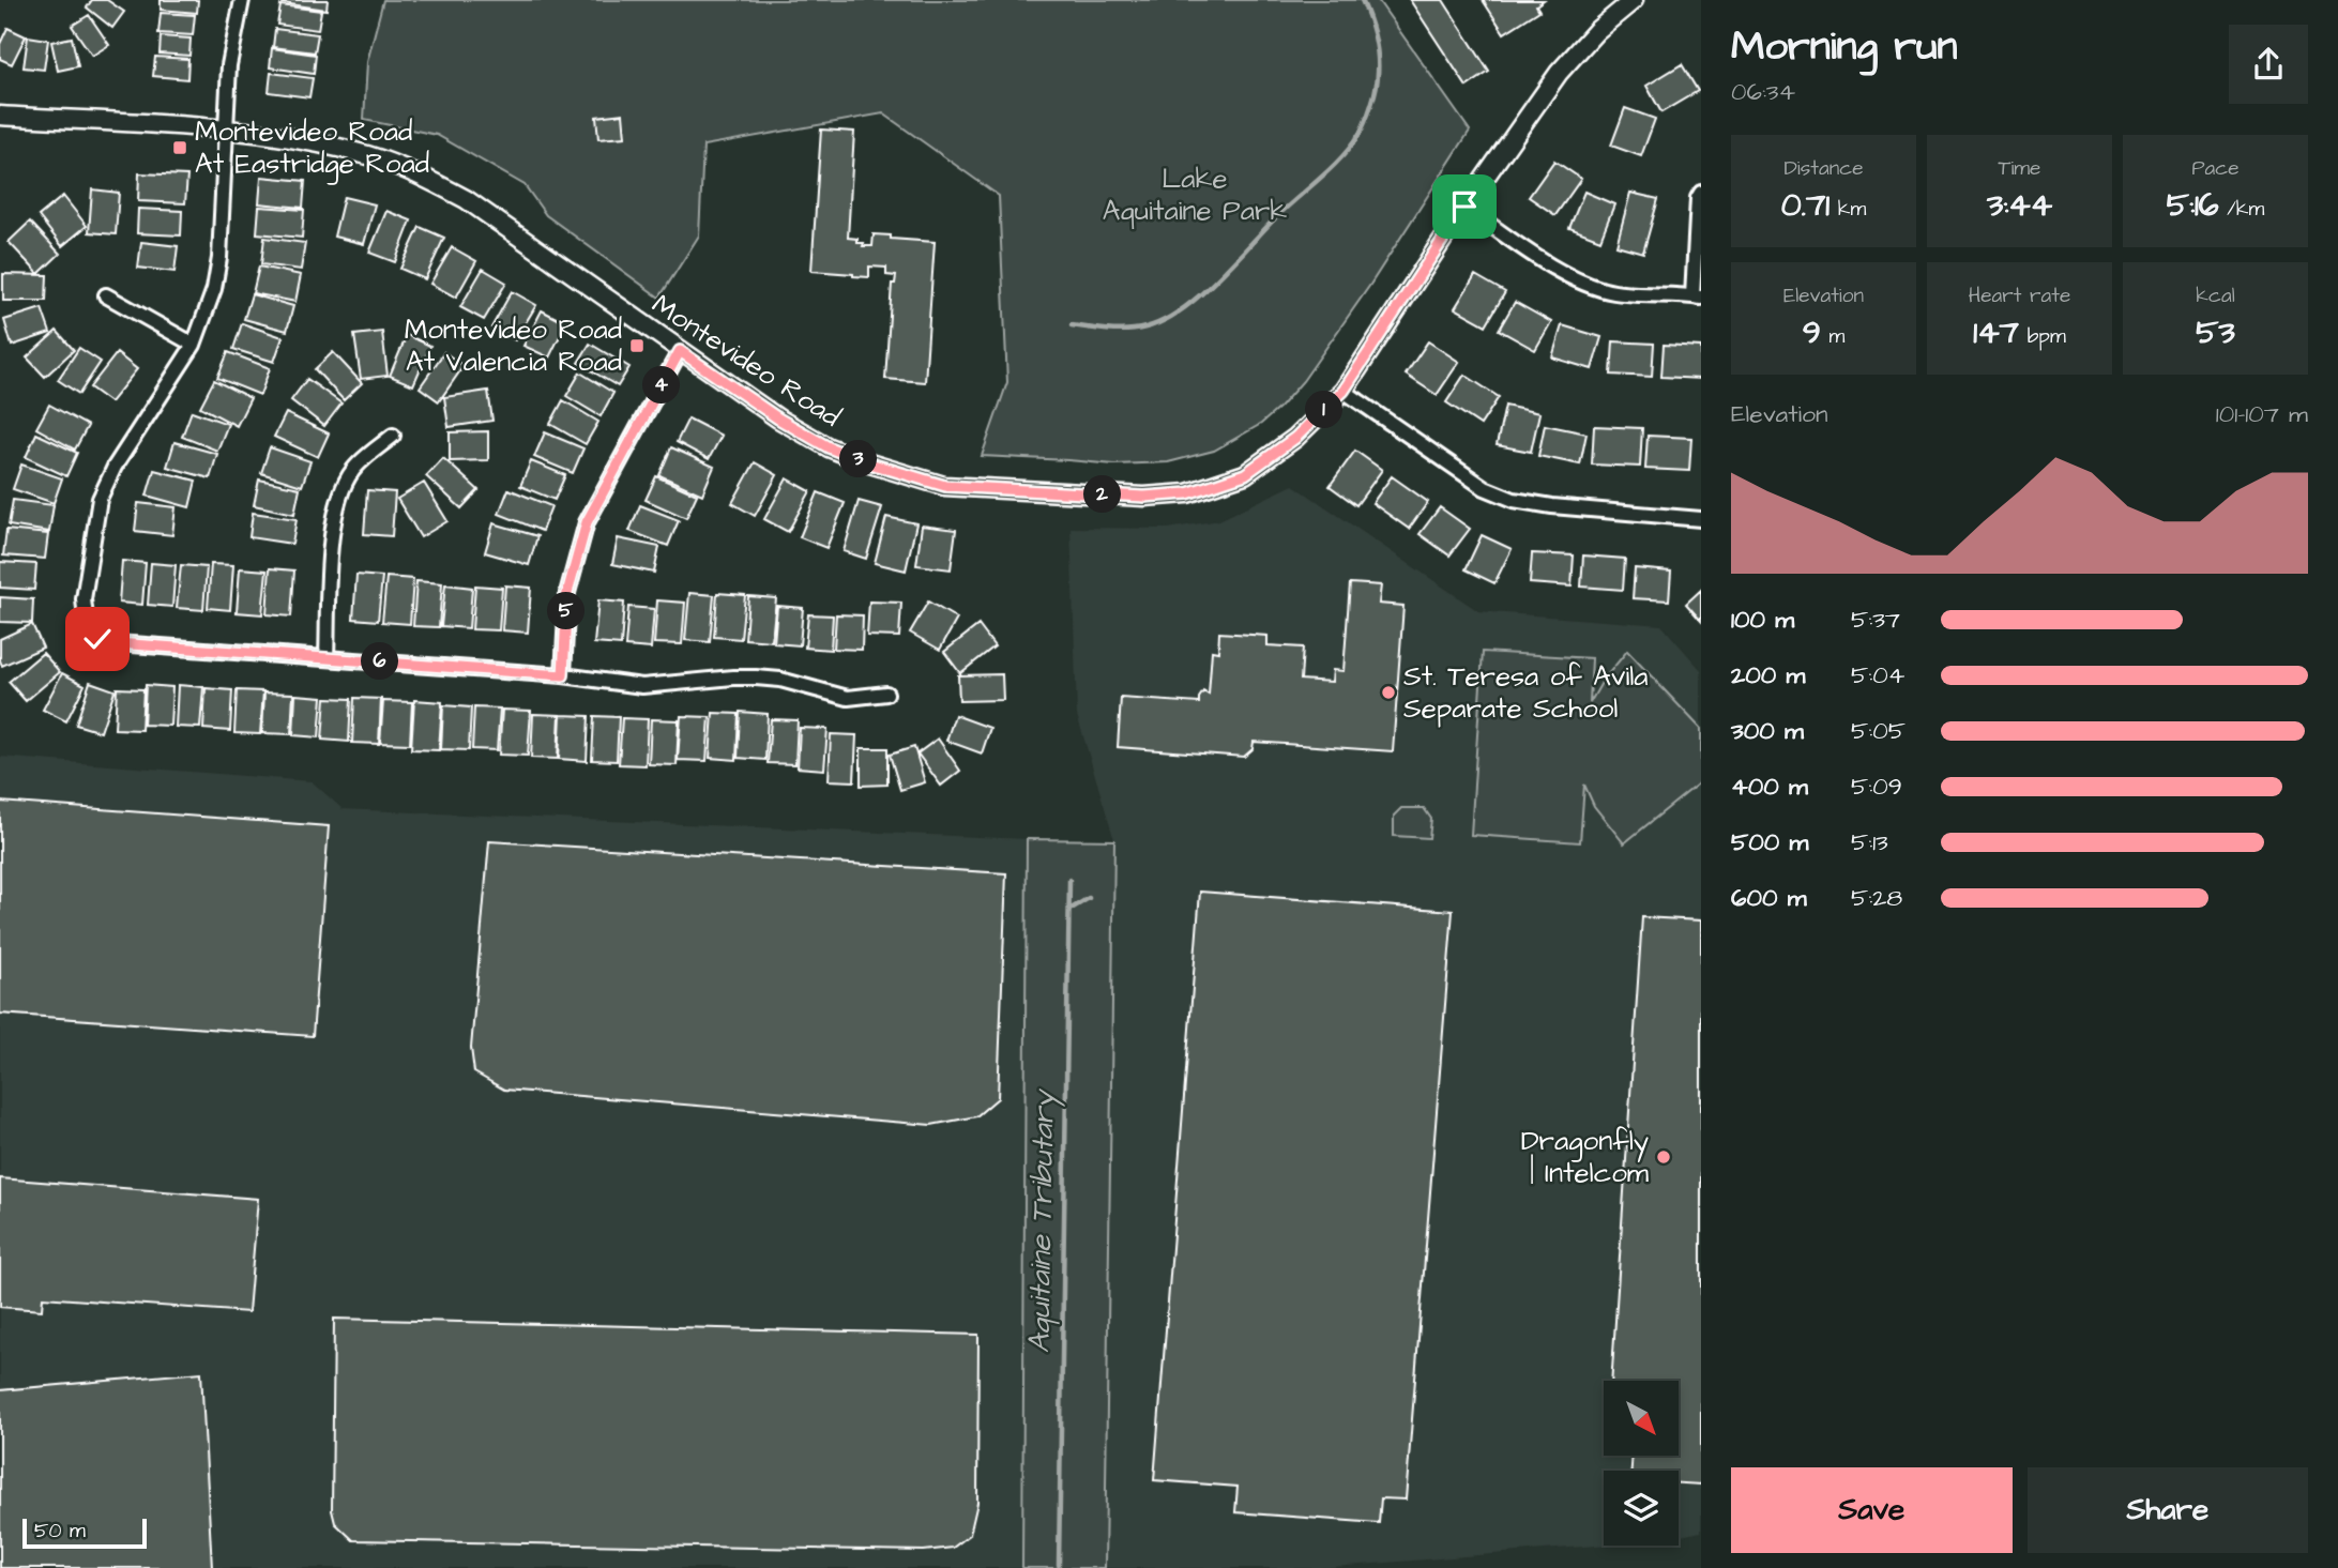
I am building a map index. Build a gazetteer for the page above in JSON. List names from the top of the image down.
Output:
{
  "streets": {
    "street": ["Montevideo Road"]
  },
  "water": ["Aquitaine Tributary"],
  "parks": ["Lake Aquitaine Park"],
  "places": {
    "transit": ["Montevideo Road At Eastridge Road", "Montevideo Road At Valencia Road"],
    "other": ["St. Teresa of Avila Separate School", "Dragonfly | Intelcom"]
  },
  "scale_bar": "50 m",
  "north": "bottom right",
  "page": {
    "heading": ["Morning run", "06:34"],
    "stats": [
      ["Distance", "0.71 km"],
      ["Time", "3:44"],
      ["Pace", "5:16 /km"],
      ["Elevation", "9 m"],
      ["Heart rate", "147 bpm"],
      ["kcal", "53"]
    ],
    "pins": [
      "4",
      "1",
      "3",
      "2",
      "5",
      "6"
    ],
    "chart": ["Elevation", "101–107 m"],
    "list": [
      {
        "name": "100 m",
        "note": "5:37"
      },
      {
        "name": "200 m",
        "note": "5:04"
      },
      {
        "name": "300 m",
        "note": "5:05"
      },
      {
        "name": "400 m",
        "note": "5:09"
      },
      {
        "name": "500 m",
        "note": "5:13"
      },
      {
        "name": "600 m",
        "note": "5:28"
      }
    ],
    "buttons": ["Save", "Share"],
    "scale": "50 m"
  }
}
